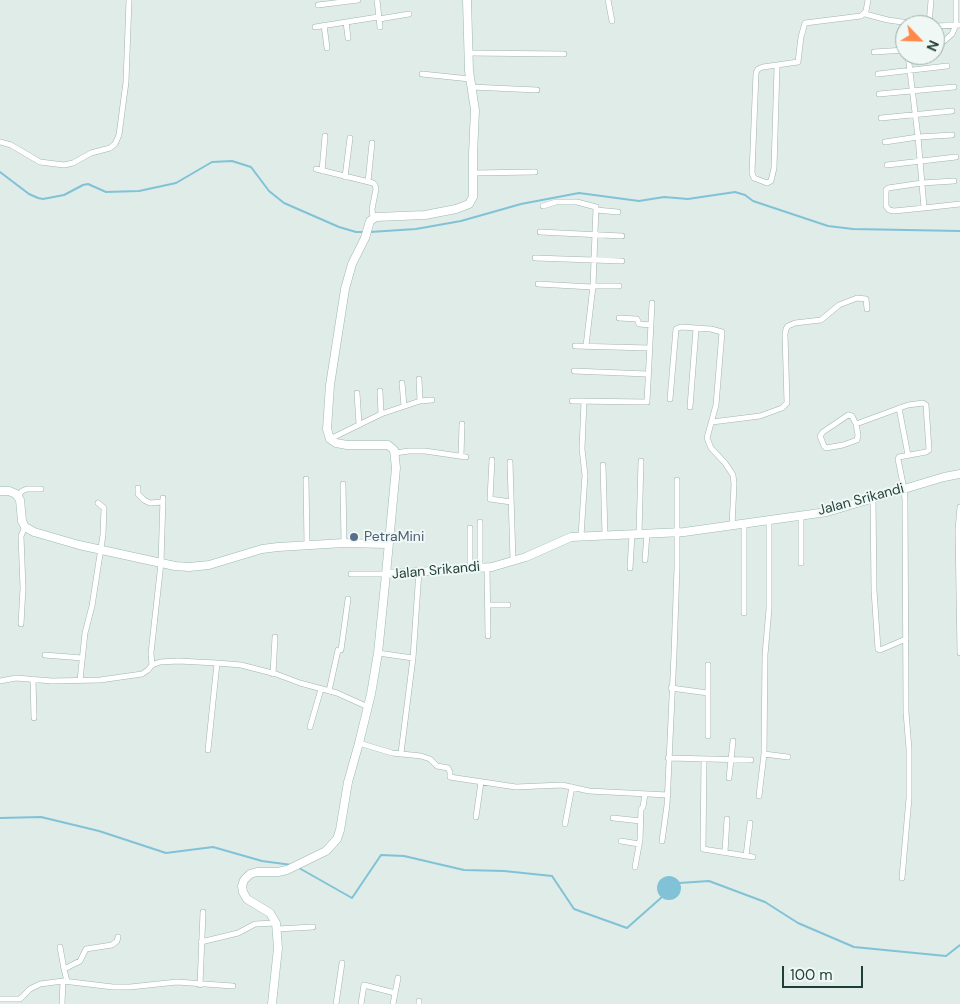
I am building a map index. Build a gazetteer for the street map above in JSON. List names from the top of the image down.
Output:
{
  "streets": {
    "street": ["Jalan Srikandi"]
  },
  "places": ["PetraMini"],
  "scale_bar": "100 m",
  "north": "bottom right"
}
